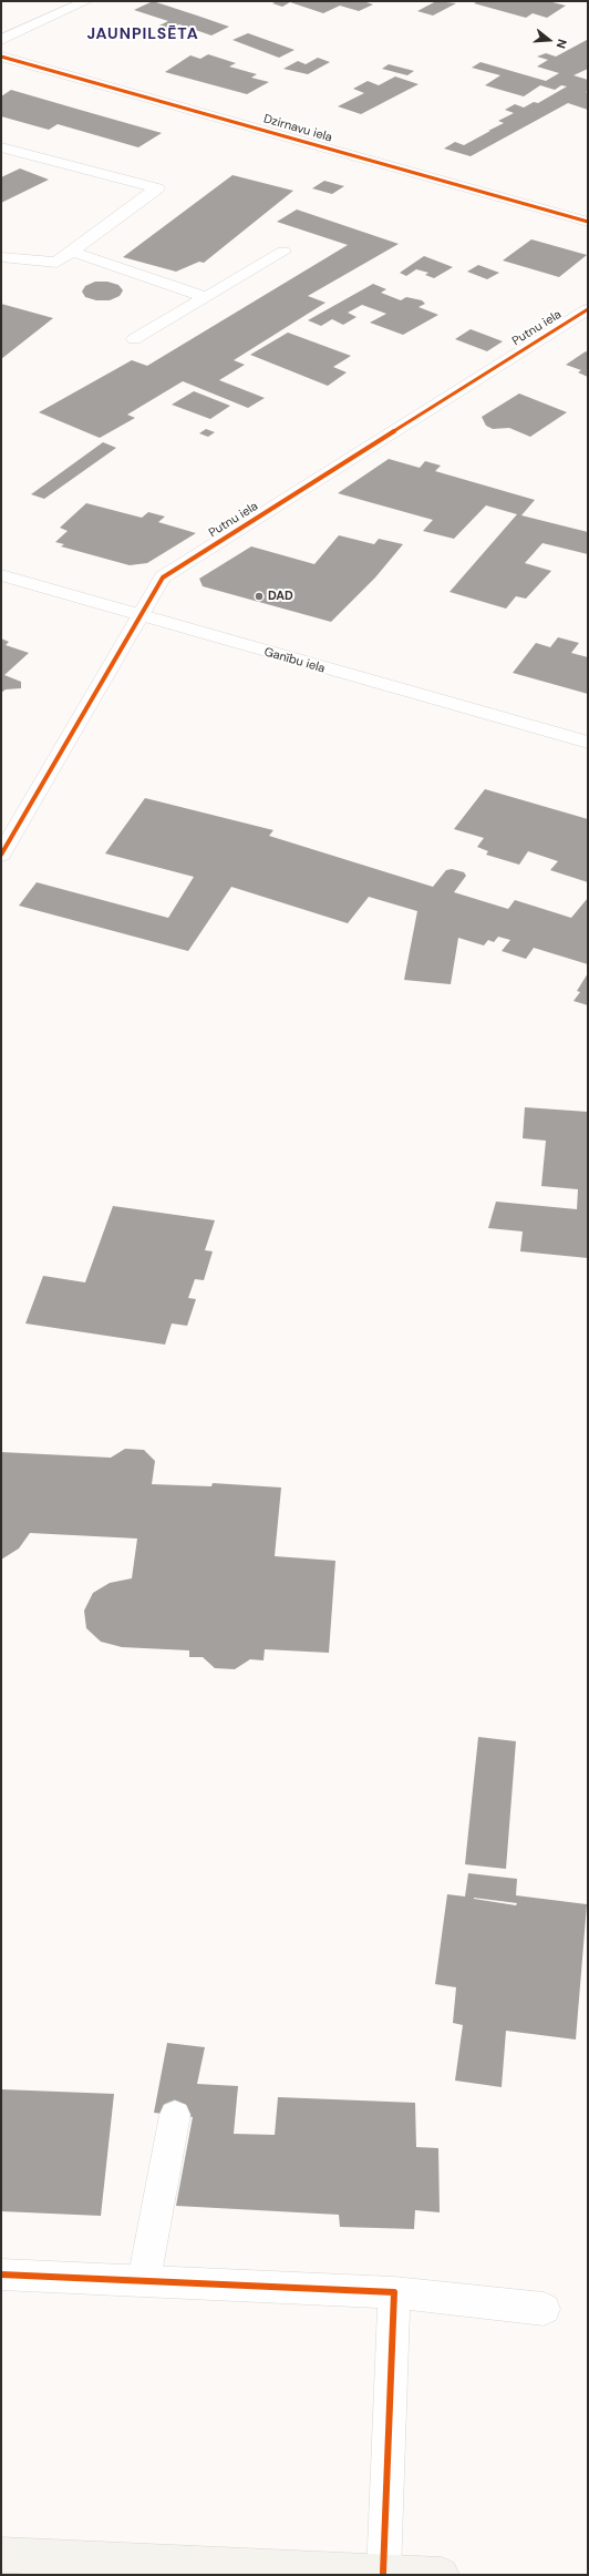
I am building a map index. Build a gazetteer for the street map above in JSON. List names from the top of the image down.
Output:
{
  "streets": {
    "street": ["Dzirnavu iela", "Putnu iela", "Ganību iela"]
  },
  "crossings": [
    ["Putnu iela", "Ganību iela"]
  ],
  "districts": ["JAUNPILSĒTA"],
  "places": ["DAD"],
  "north": "right"
}
